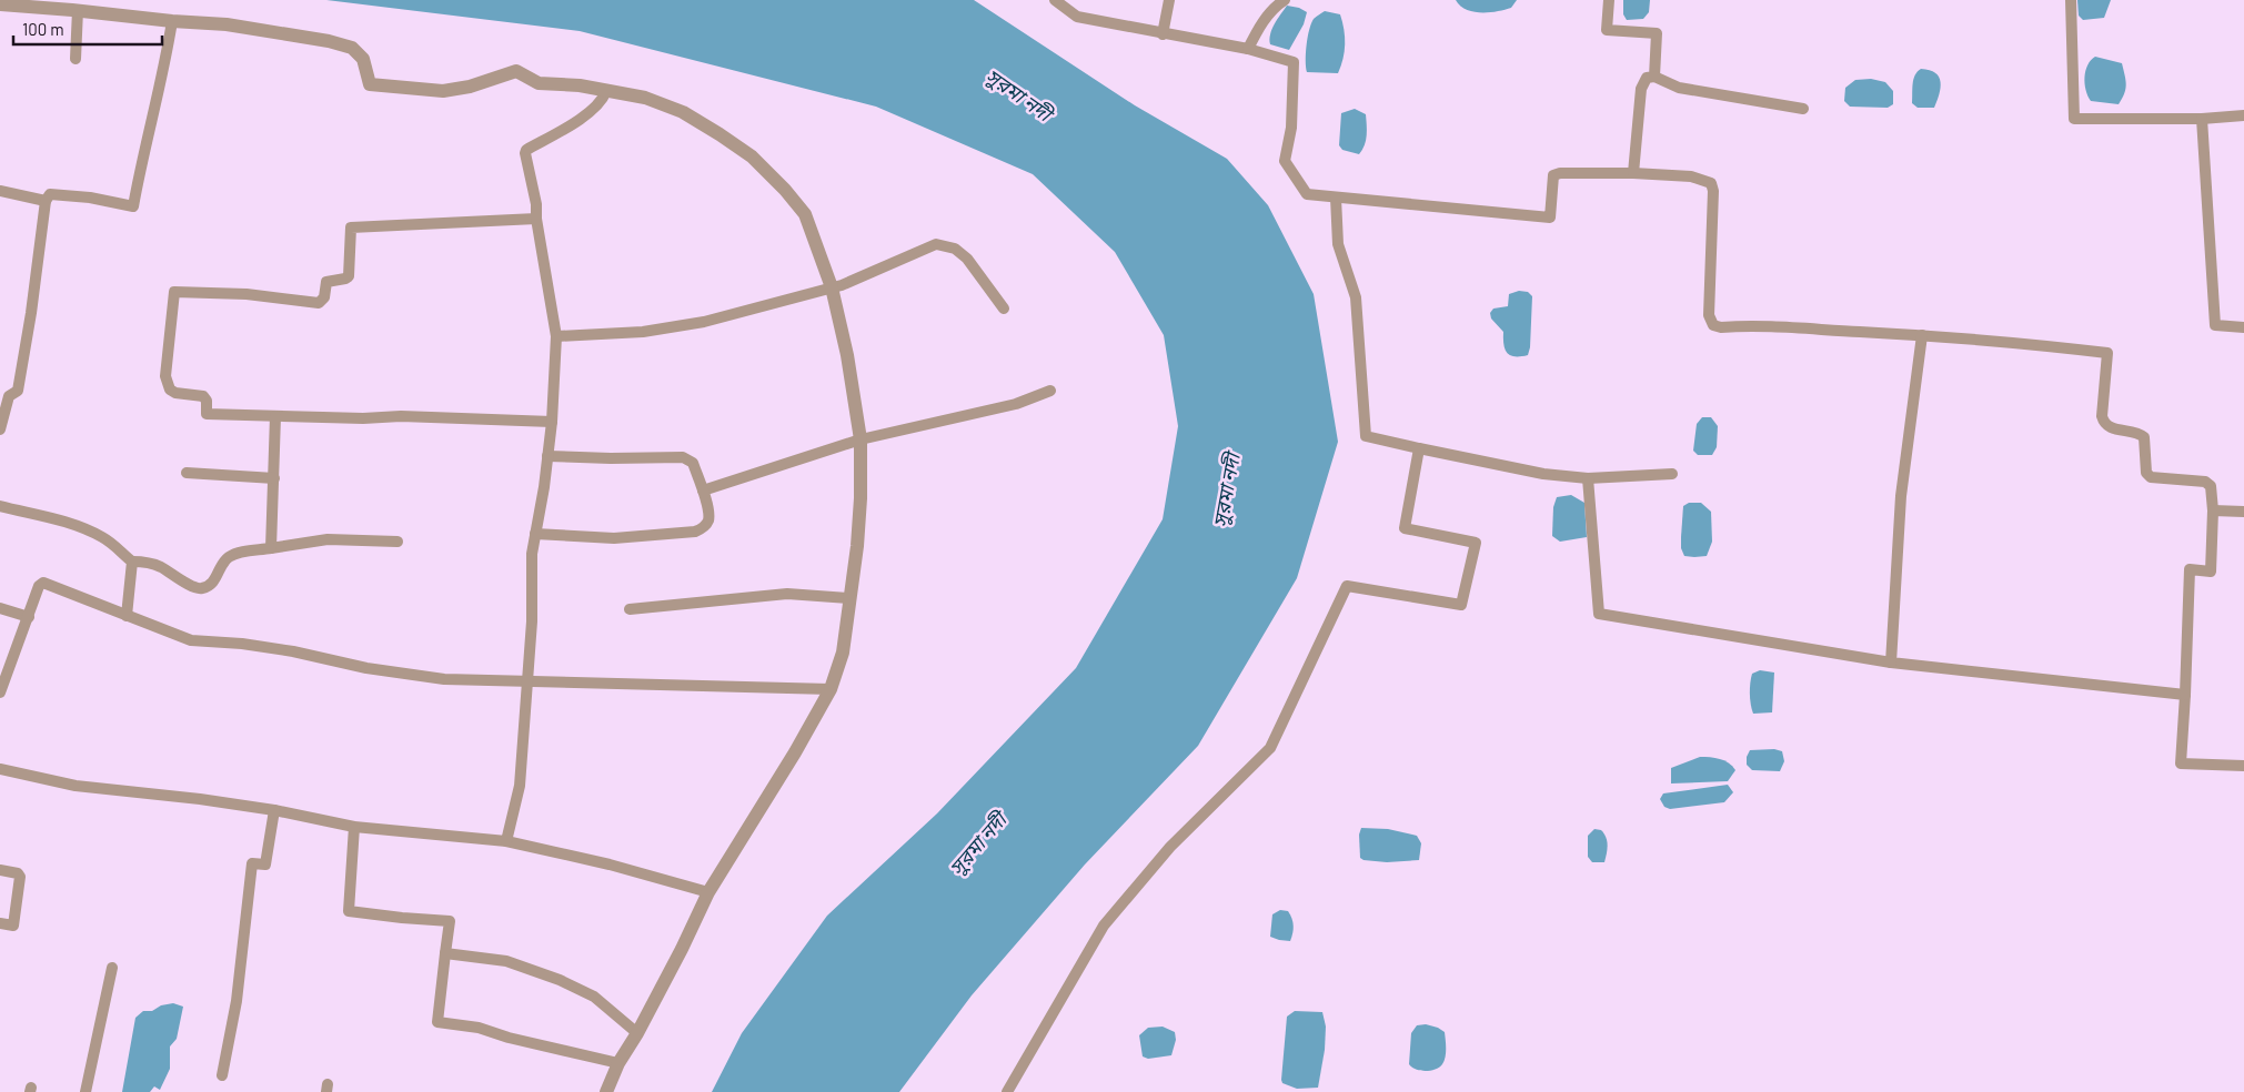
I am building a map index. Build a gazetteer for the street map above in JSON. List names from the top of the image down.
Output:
{
  "water": ["সুরমা নদী"],
  "scale_bar": "100 m"
}
